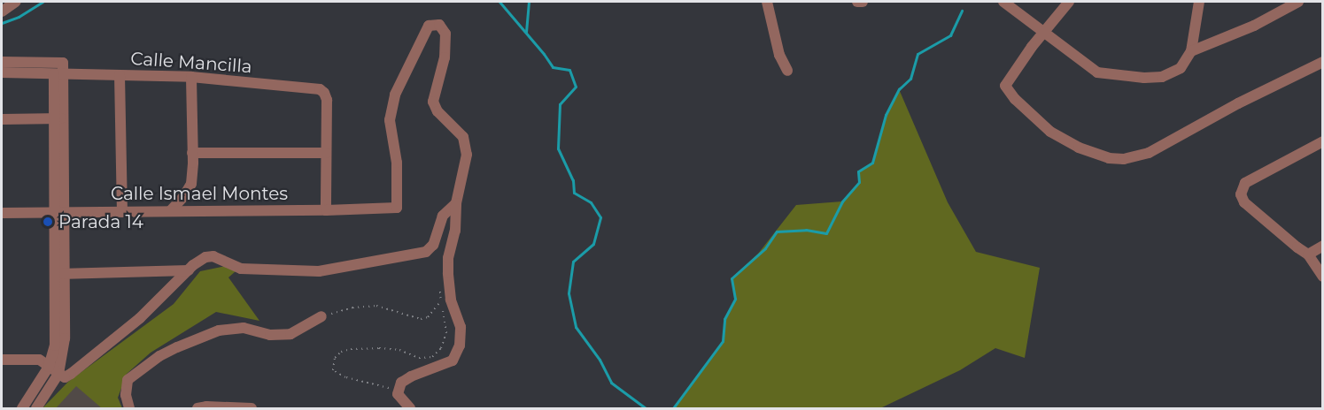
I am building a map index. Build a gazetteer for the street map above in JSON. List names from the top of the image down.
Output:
{
  "streets": {
    "street": ["Calle Mancilla", "Calle Ismael Montes"]
  },
  "places": ["Parada 14"]
}
